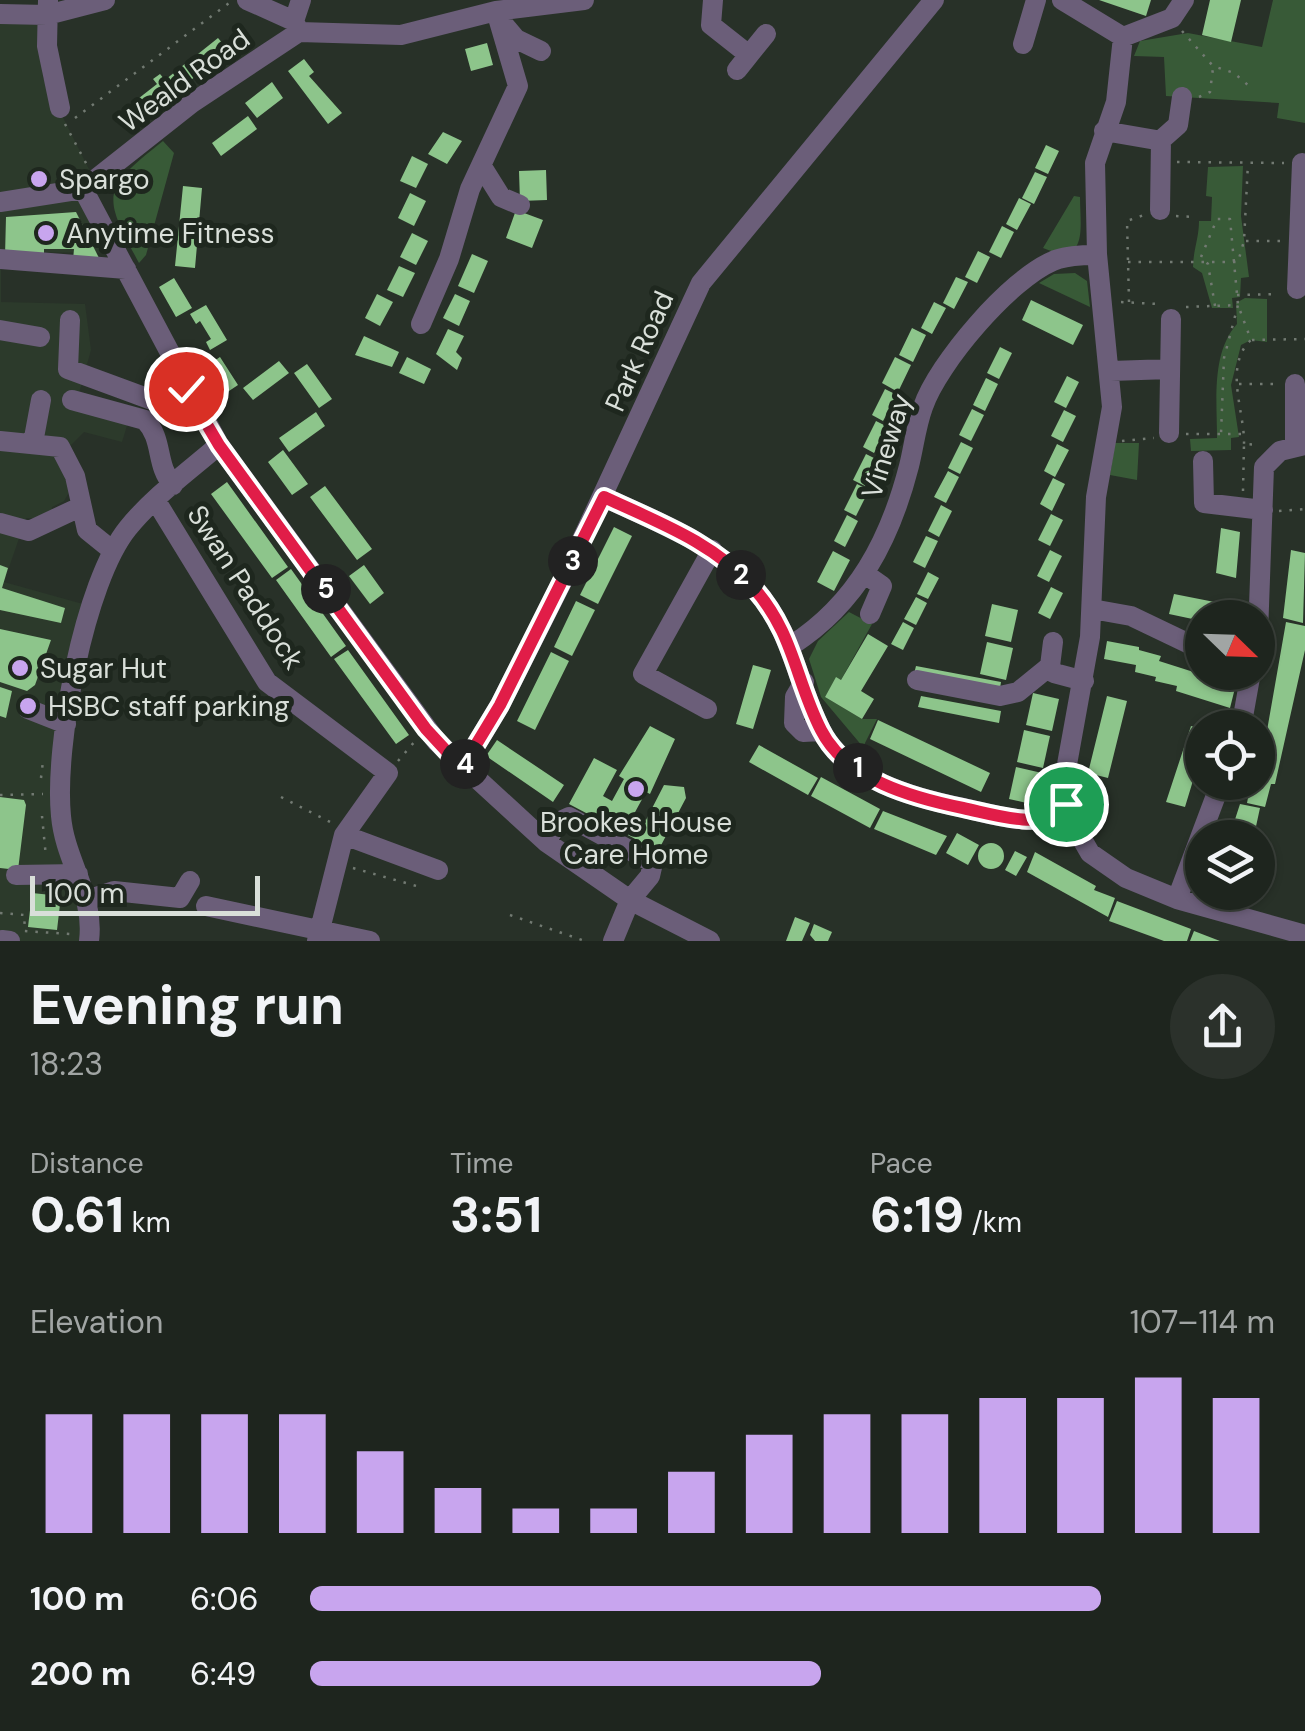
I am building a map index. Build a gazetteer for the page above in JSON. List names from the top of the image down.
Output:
{
  "streets": {
    "street": [
      "Weald Road",
      "Park Road",
      "Vineway",
      "Swan Paddock"
    ]
  },
  "places": [
    "Spargo",
    "Anytime Fitness",
    "Sugar Hut",
    "HSBC staff parking",
    "Brookes House Care Home"
  ],
  "scale_bar": "100 m",
  "north": "bottom right",
  "page": {
    "pins": [
      "3",
      "2",
      "5",
      "4",
      "1"
    ],
    "scale": "100 m",
    "heading": ["Evening run", "18:23"],
    "stats": [
      ["Distance", "0.61 km"],
      ["Time", "3:51"],
      ["Pace", "6:19 /km"]
    ],
    "chart": ["Elevation", "107–114 m"],
    "list": [
      {
        "name": "100 m",
        "note": "6:06"
      },
      {
        "name": "200 m",
        "note": "6:49"
      }
    ]
  }
}
